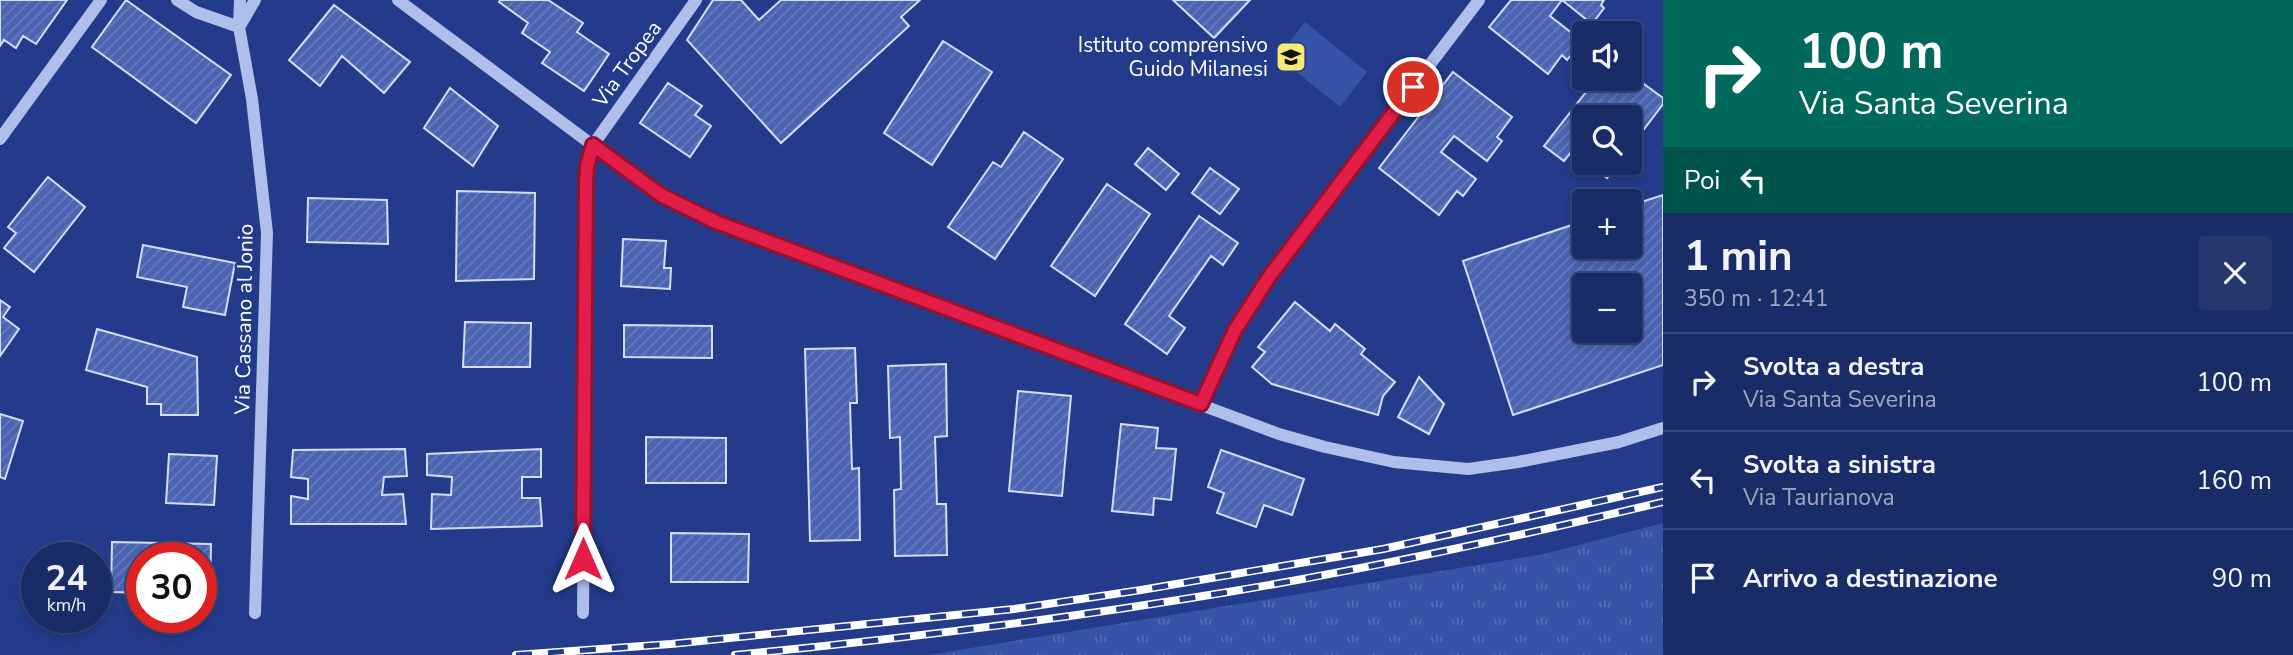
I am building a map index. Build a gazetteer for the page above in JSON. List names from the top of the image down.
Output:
{
  "streets": {
    "street": ["Via Tropea", "Via Cassano al Jonio"]
  },
  "places": {
    "school or university": ["Istituto comprensivo Guido Milanesi"]
  },
  "page": {
    "turn": ["100 m", "Via Santa Severina"],
    "map_buttons": ["+", "−"],
    "then": "Poi",
    "heading": ["1 min", "350 m · 12:41"],
    "list": [
      {
        "name": "Svolta a destra",
        "note": "Via Santa Severina",
        "value": "100 m"
      },
      {
        "name": "Svolta a sinistra",
        "note": "Via Taurianova",
        "value": "160 m"
      },
      {
        "name": "Arrivo a destinazione",
        "value": "90 m"
      }
    ],
    "speed": "24 km/h",
    "limit": "30"
  }
}
